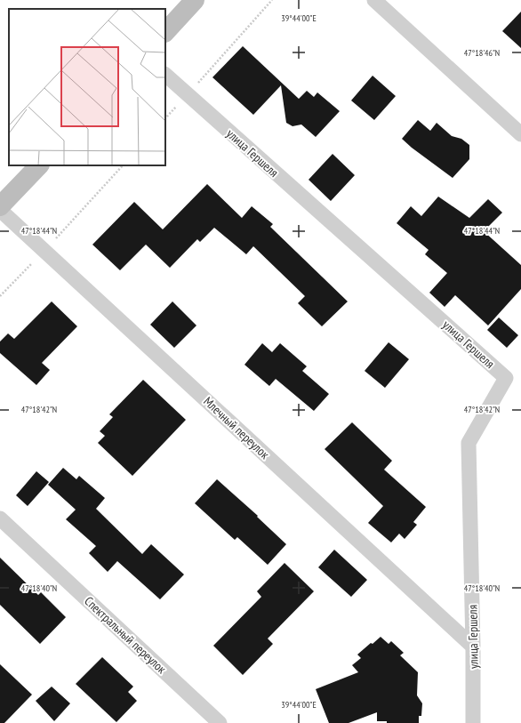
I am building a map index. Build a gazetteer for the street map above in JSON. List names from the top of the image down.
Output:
{
  "streets": {
    "street": ["улица Гершеля", "Млечный переулок", "Спектральный переулок"]
  },
  "crossings": [
    ["улица Гершеля", "Млечный переулок"]
  ],
  "coordinates": [
    "39°44'00\"E",
    "47°18'46\"N",
    "47°18'44\"N",
    "47°18'42\"N",
    "47°18'40\"N"
  ]
}
